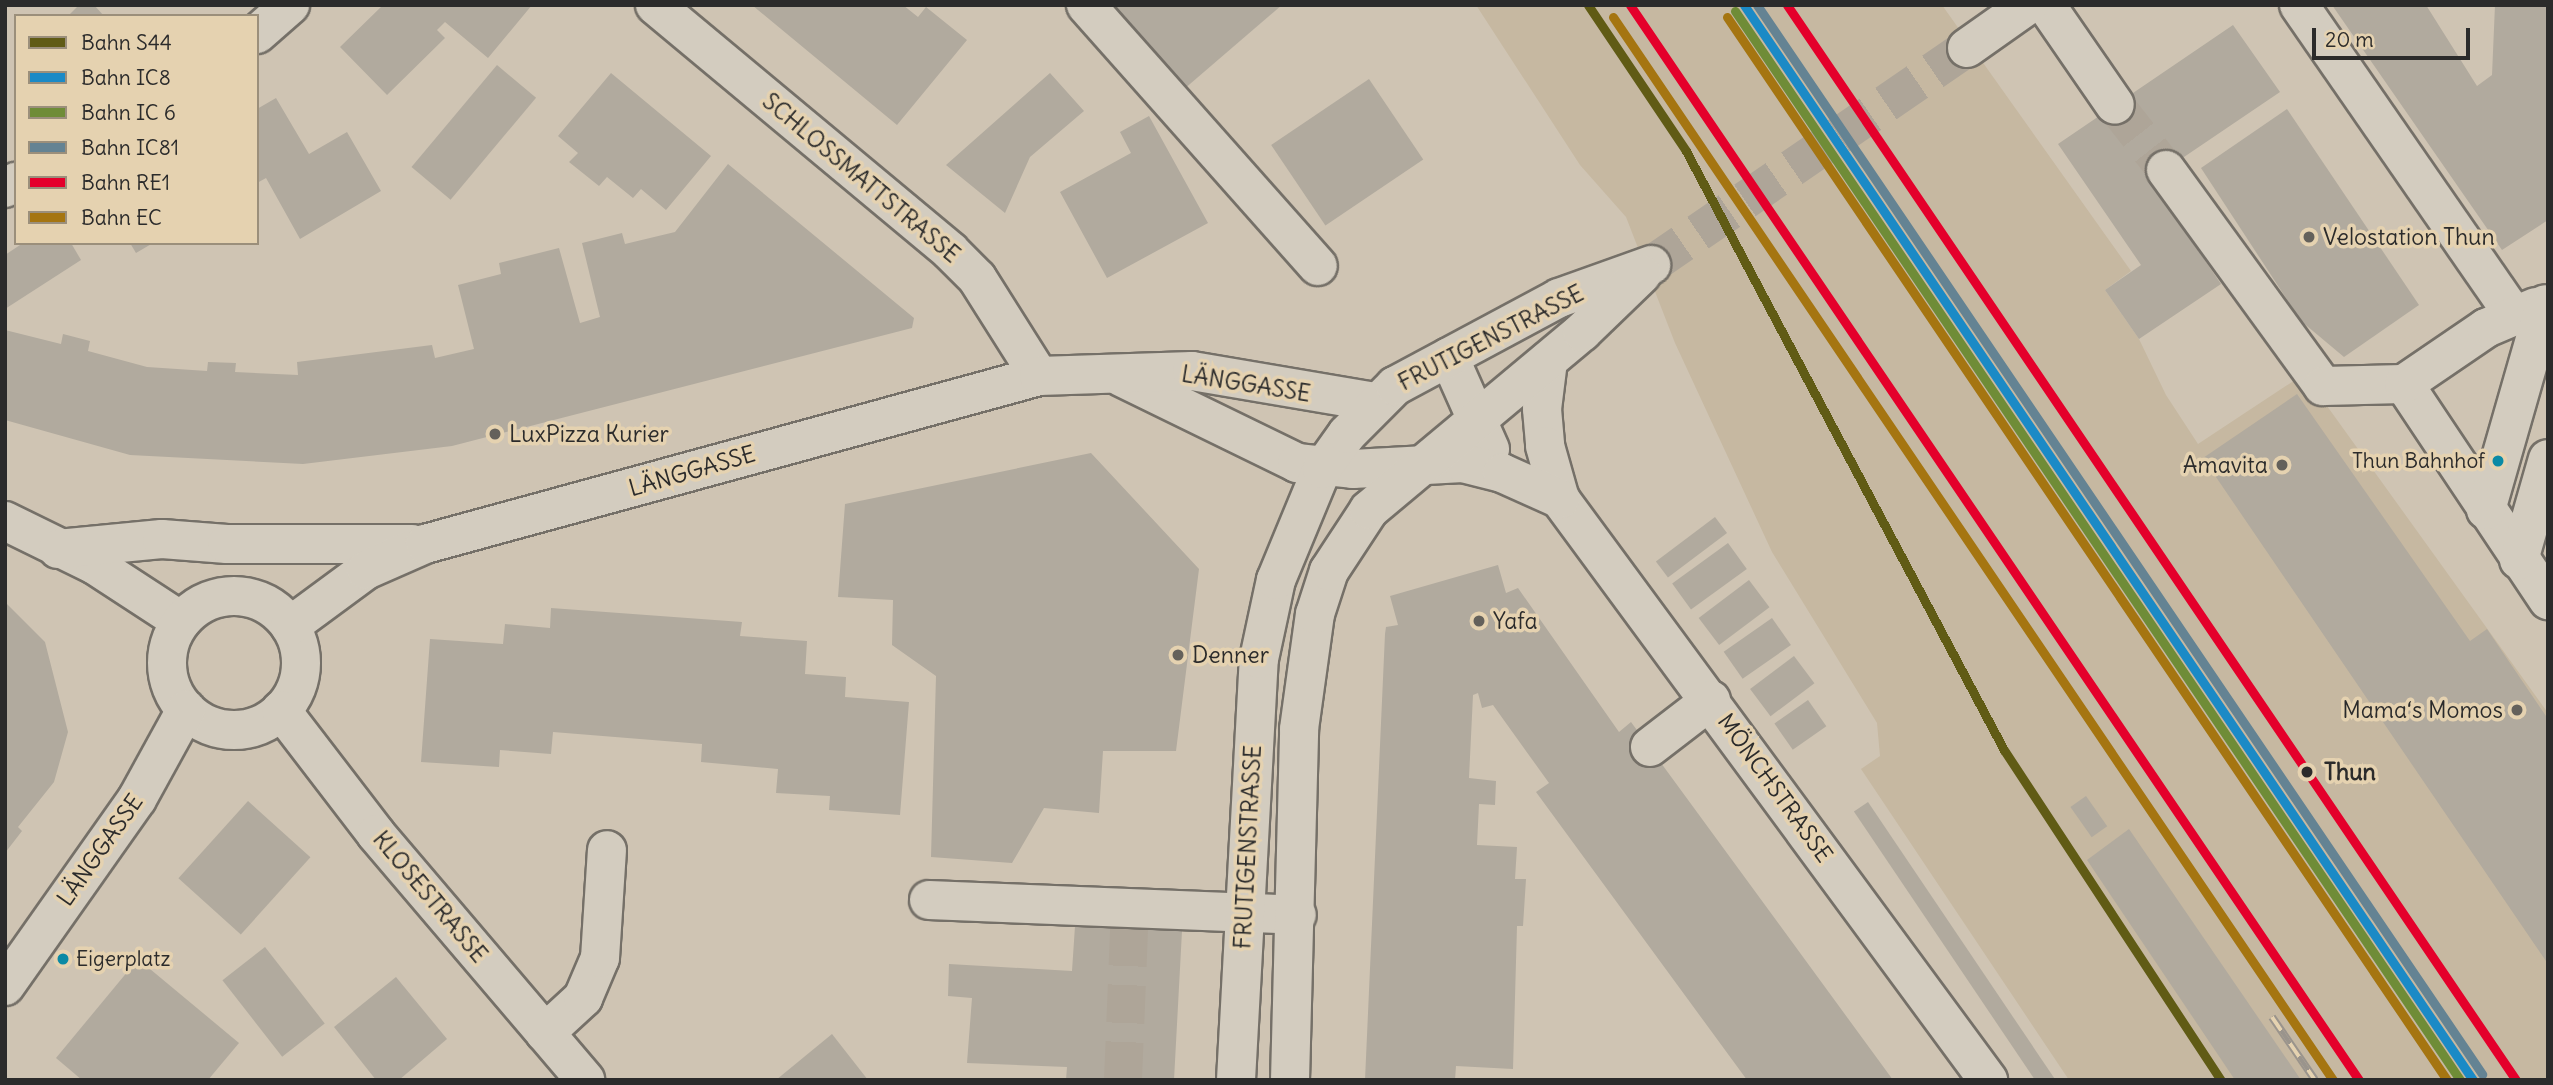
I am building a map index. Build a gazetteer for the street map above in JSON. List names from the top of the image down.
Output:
{
  "streets": {
    "street": [
      "SCHLOSSMATTSTRASSE",
      "FRUTIGENSTRASSE",
      "LÄNGGASSE",
      "MÖNCHSTRASSE",
      "KLOSESTRASSE"
    ]
  },
  "crossings": [
    ["SCHLOSSMATTSTRASSE", "LÄNGGASSE"],
    ["FRUTIGENSTRASSE", "LÄNGGASSE"],
    ["FRUTIGENSTRASSE", "MÖNCHSTRASSE"],
    ["LÄNGGASSE", "MÖNCHSTRASSE"],
    ["LÄNGGASSE", "KLOSESTRASSE"]
  ],
  "places": [
    "Velostation Thun",
    "LuxPizza Kurier",
    "Thun Bahnhof",
    "Amavita",
    "Yafa",
    "Denner",
    "Mama‘s Momos",
    "Thun",
    "Eigerplatz"
  ],
  "lines": [
    "rail line S44",
    "rail line IC8",
    "rail line IC81",
    "rail line RE1",
    "rail line EC"
  ],
  "legend": [
    "Bahn S44",
    "Bahn IC8",
    "Bahn IC 6",
    "Bahn IC81",
    "Bahn RE1",
    "Bahn EC"
  ],
  "scale_bar": "20 m"
}
